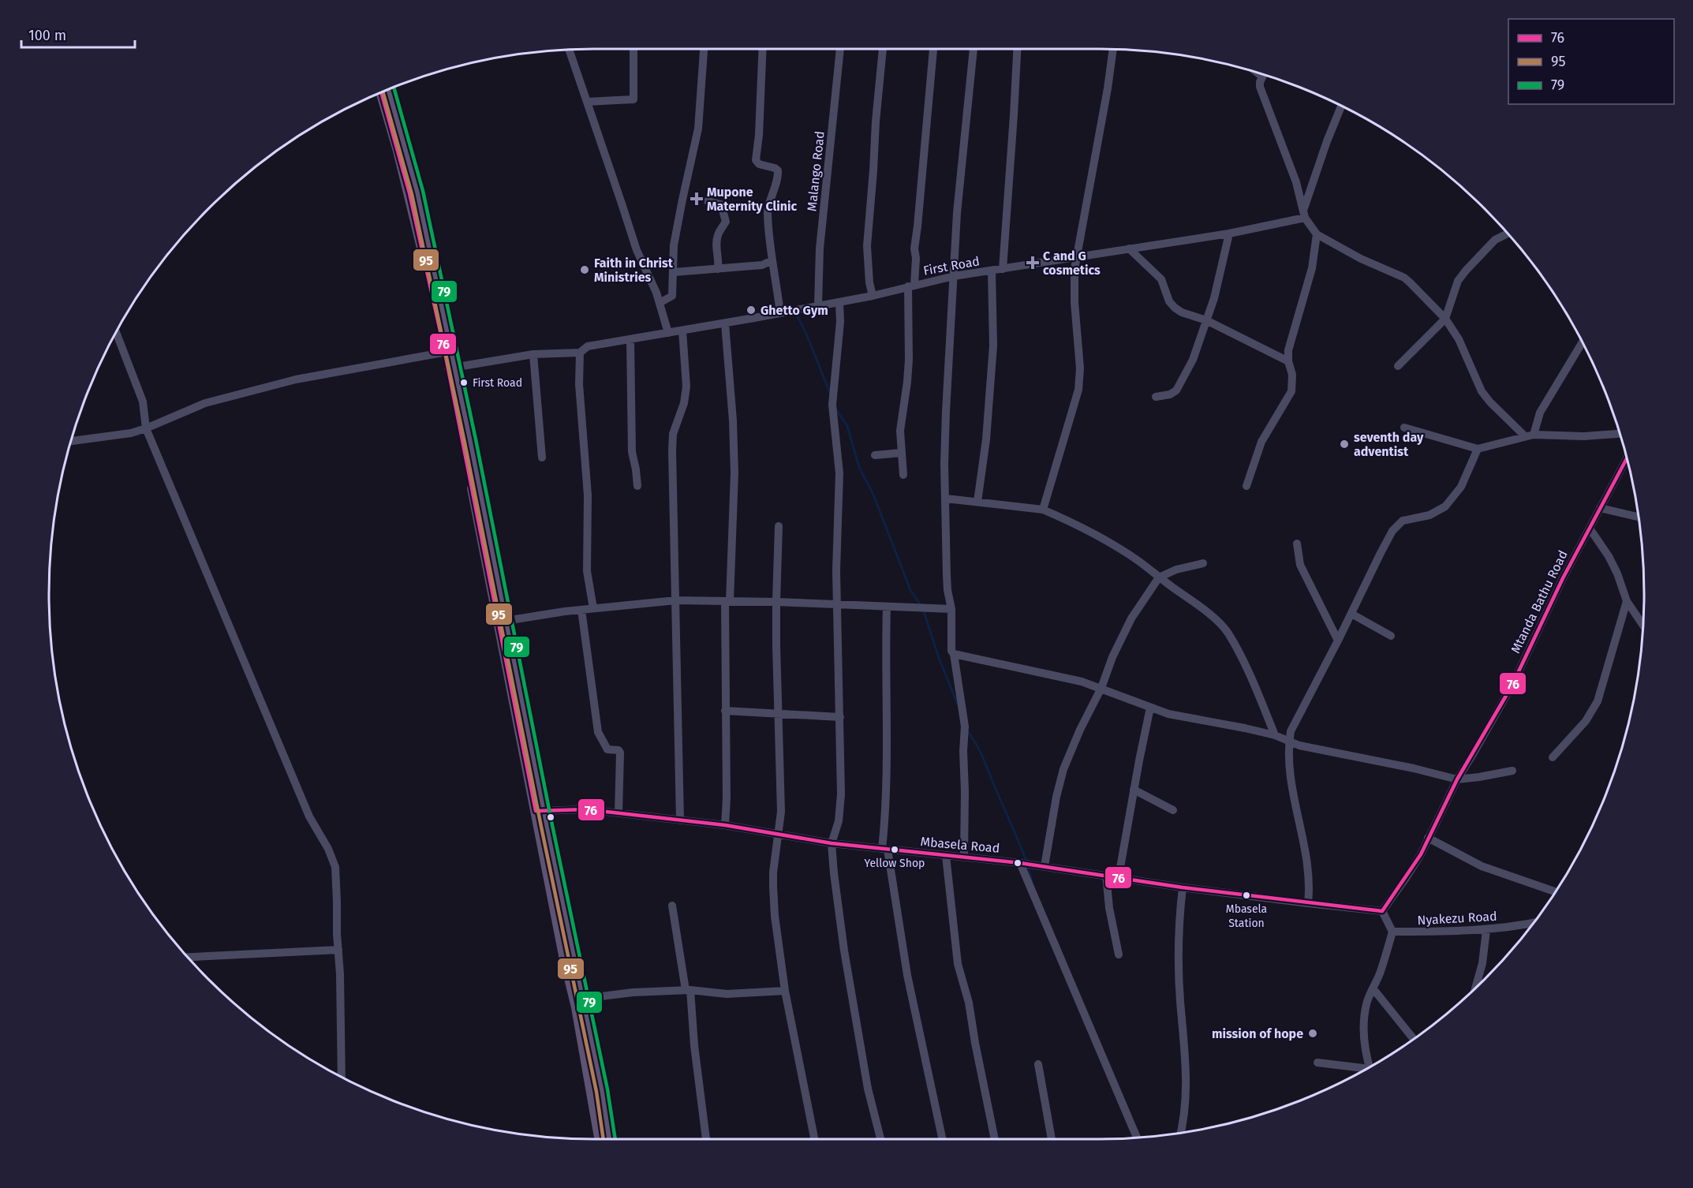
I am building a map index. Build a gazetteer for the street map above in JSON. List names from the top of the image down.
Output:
{
  "streets": {
    "street": [
      "Malango Road",
      "First Road",
      "Mtanda Bathu Road",
      "Mbasela Road",
      "Nyakezu Road"
    ]
  },
  "crossings": [
    ["Malango Road", "First Road"],
    ["Mtanda Bathu Road", "Mbasela Road"]
  ],
  "places": {
    "health": ["Mupone Maternity Clinic", "C and G cosmetics"],
    "other": [
      "Faith in Christ Ministries",
      "Ghetto Gym",
      "First Road",
      "seventh day adventist",
      "Yellow Shop",
      "Mbasela Station",
      "mission of hope"
    ]
  },
  "lines": ["transit line 79", "transit line 95", "transit line 76"],
  "legend": ["76", "95", "79"],
  "scale_bar": "100 m"
}
